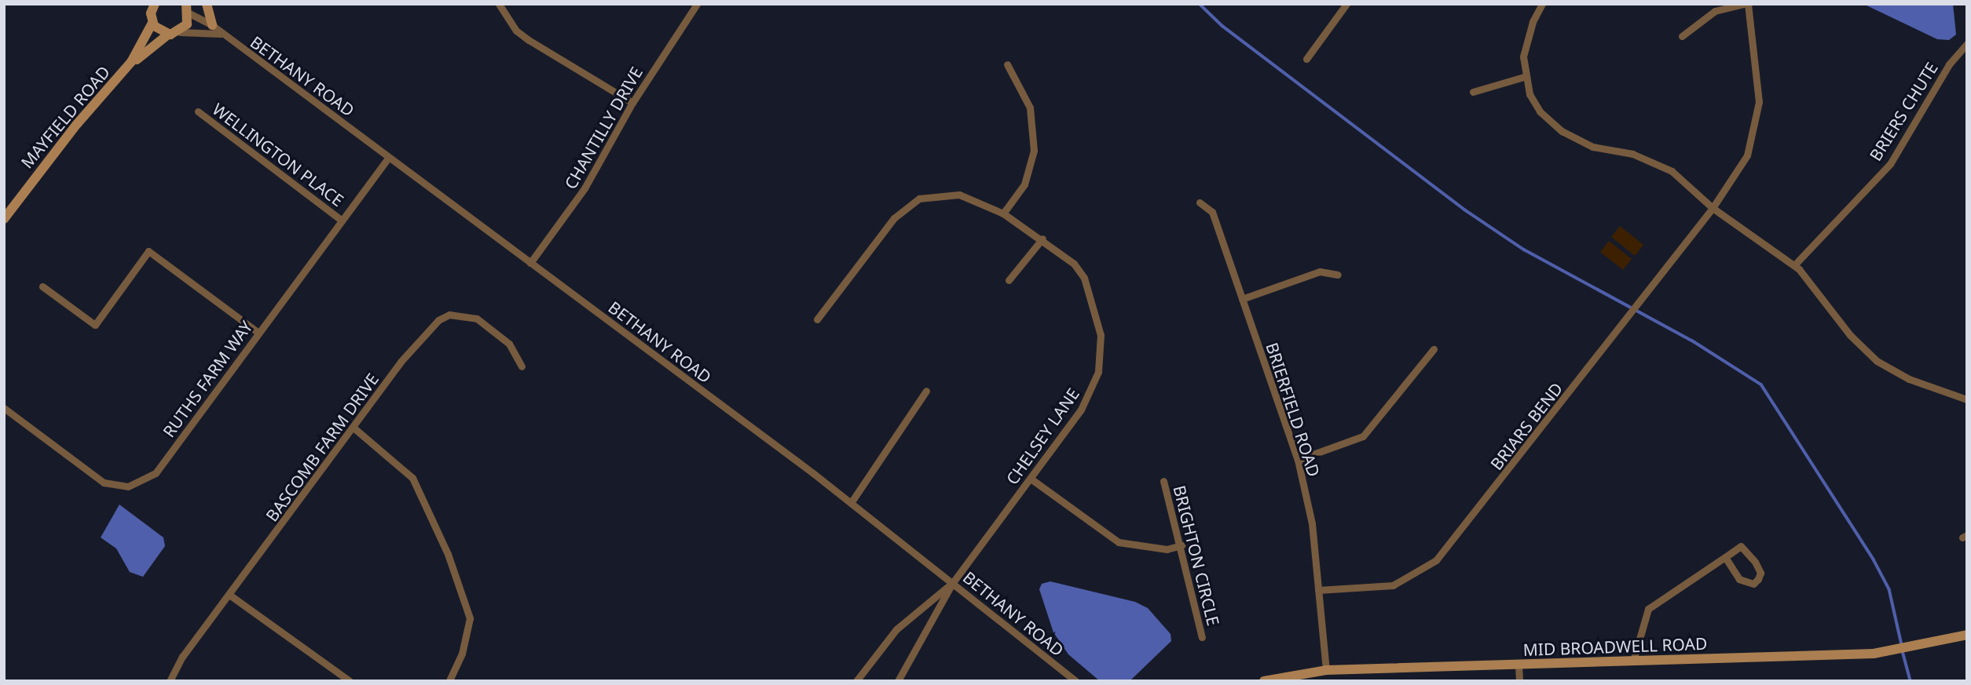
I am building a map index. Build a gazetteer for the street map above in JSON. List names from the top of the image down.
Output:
{
  "streets": {
    "street": [
      "BETHANY ROAD",
      "BRIERS CHUTE",
      "MAYFIELD ROAD",
      "CHANTILLY DRIVE",
      "WELLINGTON PLACE",
      "RUTHS FARM WAY",
      "BRIERFIELD ROAD",
      "BRIARS BEND",
      "CHELSEY LANE",
      "BASCOMB FARM DRIVE",
      "BRIGHTON CIRCLE",
      "MID BROADWELL ROAD"
    ]
  },
  "crossings": [
    ["BETHANY ROAD", "CHANTILLY DRIVE"],
    ["BETHANY ROAD", "RUTHS FARM WAY"],
    ["BETHANY ROAD", "CHELSEY LANE"],
    ["WELLINGTON PLACE", "RUTHS FARM WAY"],
    ["BRIERFIELD ROAD", "BRIARS BEND"],
    ["BRIERFIELD ROAD", "MID BROADWELL ROAD"]
  ]
}
